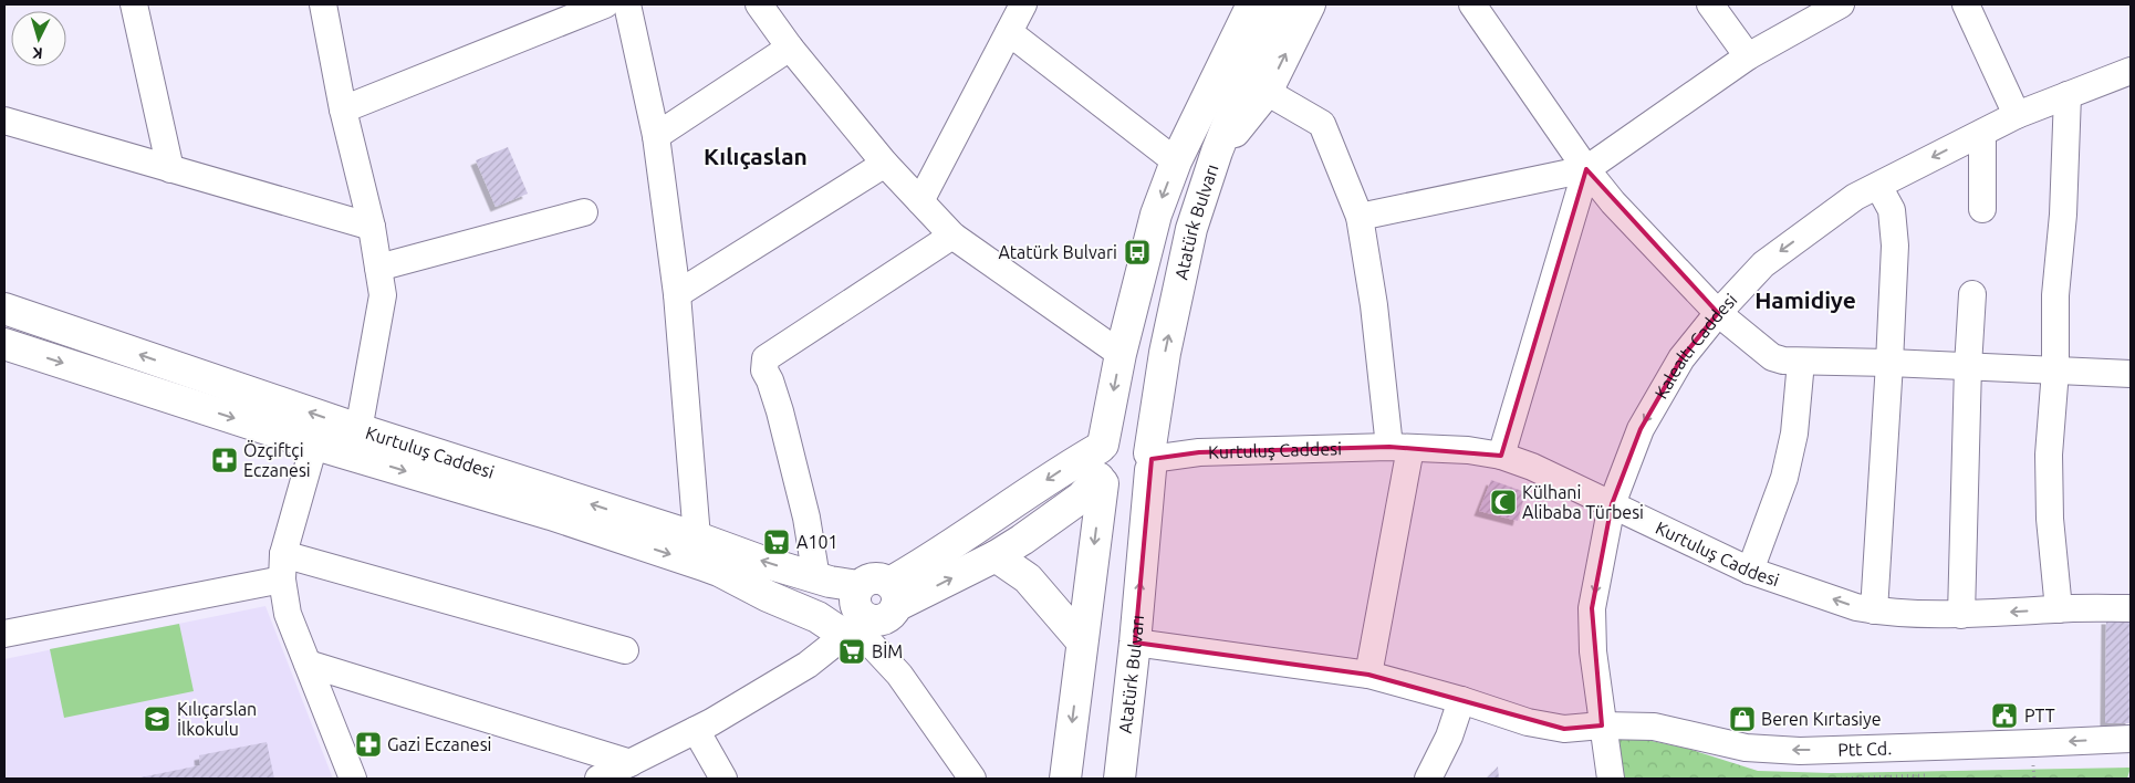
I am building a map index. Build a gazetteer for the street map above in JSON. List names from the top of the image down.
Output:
{
  "streets": {
    "main road": ["Atatürk Bulvarı", "Kurtuluş Caddesi"],
    "street": ["Kalealtı Caddesi", "Ptt Cd."]
  },
  "crossings": [
    ["Atatürk Bulvarı", "Kurtuluş Caddesi"],
    ["Atatürk Bulvarı", "Ptt Cd."],
    ["Kalealtı Caddesi", "Kurtuluş Caddesi"],
    ["Kalealtı Caddesi", "Ptt Cd."]
  ],
  "one_way": ["Ptt Cd."],
  "districts": ["Kılıçaslan", "Hamidiye"],
  "places": {
    "bus stop": ["Atatürk Bulvari"],
    "pharmacy": ["Özçiftçi Eczanesi", "Gazi Eczanesi"],
    "mosque": ["Külhani Alibaba Türbesi"],
    "supermarket": ["A101", "BİM"],
    "public building": ["PTT"],
    "school or university": ["Kılıçarslan İlkokulu"],
    "shop": ["Beren Kırtasiye"]
  },
  "north": "bottom"
}
